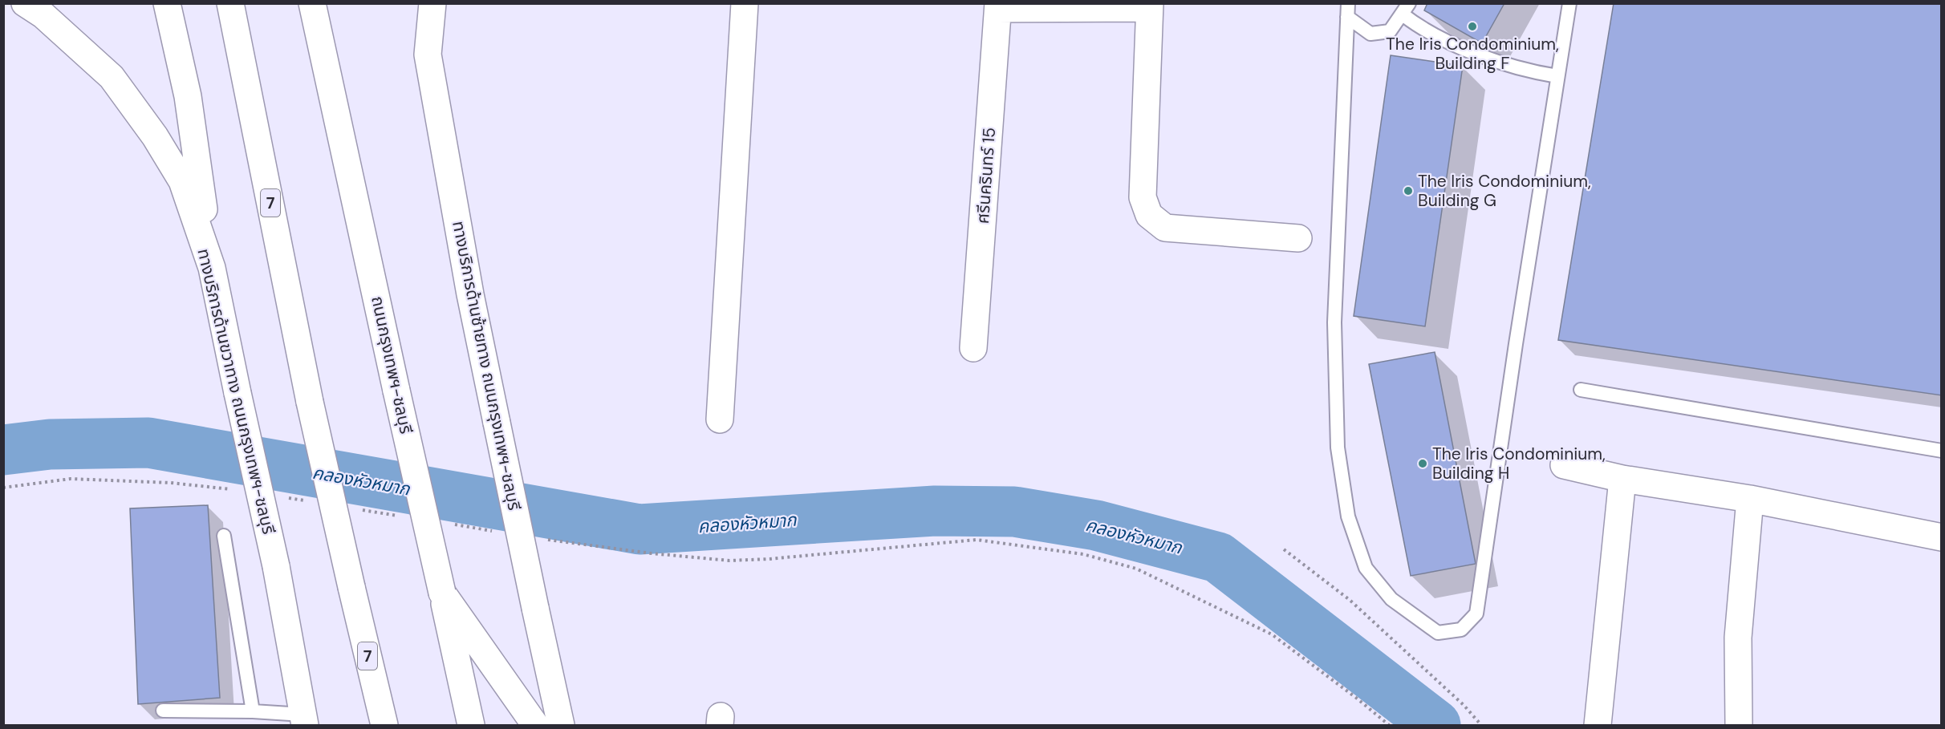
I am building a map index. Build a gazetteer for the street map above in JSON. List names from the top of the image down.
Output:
{
  "streets": {
    "main road": [
      "ศรีนครินทร์ 15",
      "7",
      "ถนนกรุงเทพฯ-ชลบุรี",
      "ทางบริการด้านซ้ายทาง ถนนกรุงเทพฯ-ชลบุรี",
      "ทางบริการด้านขวาทาง ถนนกรุงเทพฯ-ชลบุรี"
    ]
  },
  "water": ["คลองหัวหมาก"],
  "places": ["The Iris Condominium, Building F", "The Iris Condominium, Building G", "The Iris Condominium, Building H"]
}
